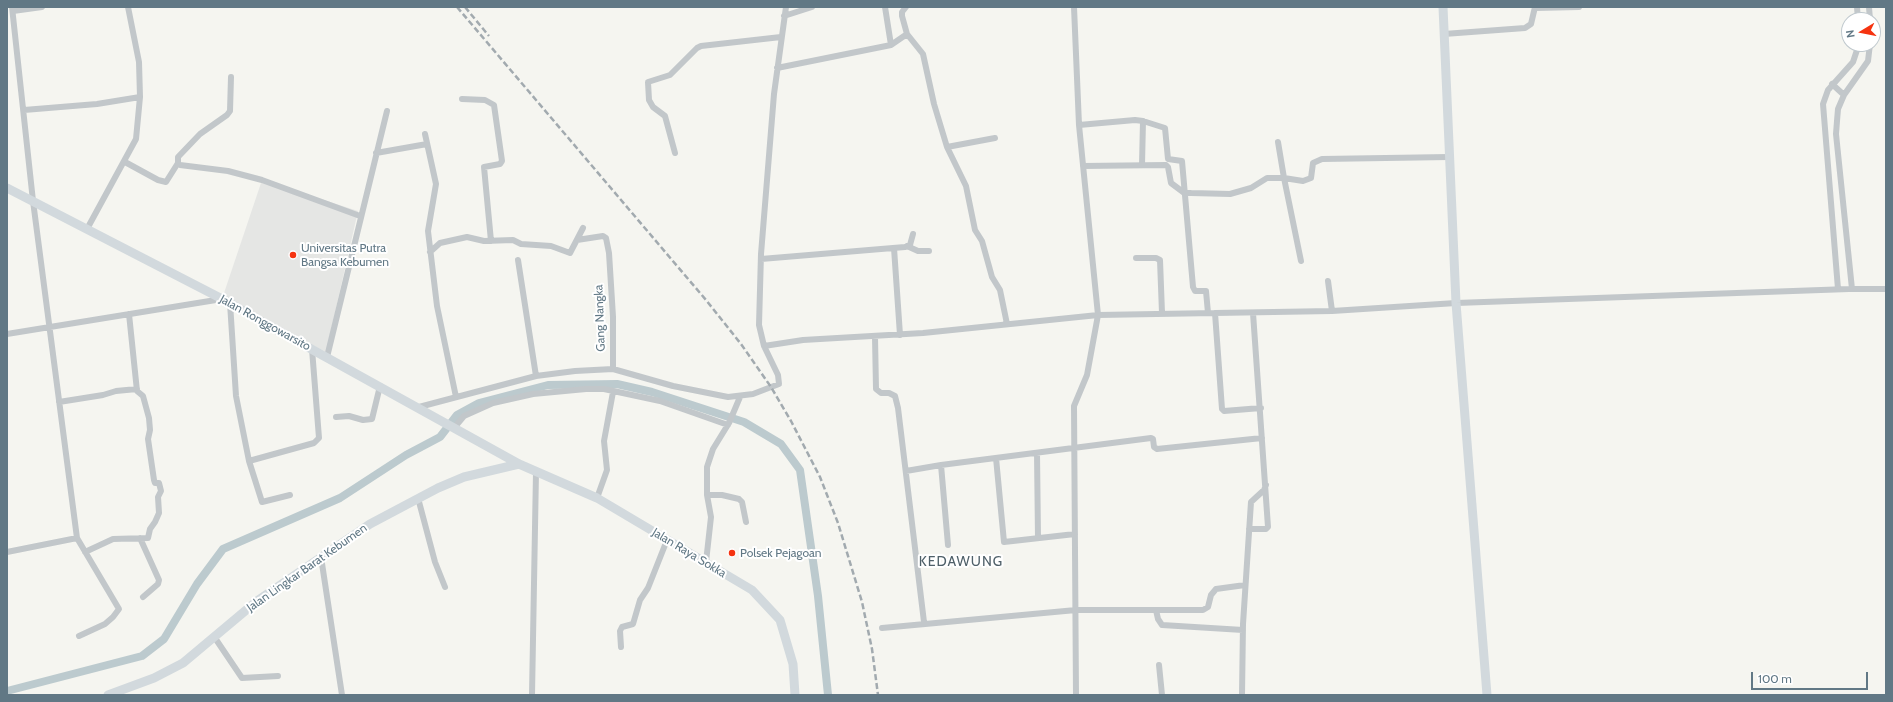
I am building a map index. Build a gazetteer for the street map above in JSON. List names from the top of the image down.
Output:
{
  "streets": {
    "main road": ["Jalan Ronggowarsito", "Jalan Raya Sokka", "Jalan Lingkar Barat Kebumen"],
    "street": ["Gang Nangka"]
  },
  "crossings": [
    ["Jalan Ronggowarsito", "Jalan Raya Sokka"],
    ["Jalan Ronggowarsito", "Jalan Lingkar Barat Kebumen"],
    ["Jalan Raya Sokka", "Jalan Lingkar Barat Kebumen"]
  ],
  "districts": ["KEDAWUNG"],
  "places": ["Universitas Putra Bangsa Kebumen", "Polsek Pejagoan"],
  "scale_bar": "100 m",
  "north": "left"
}
